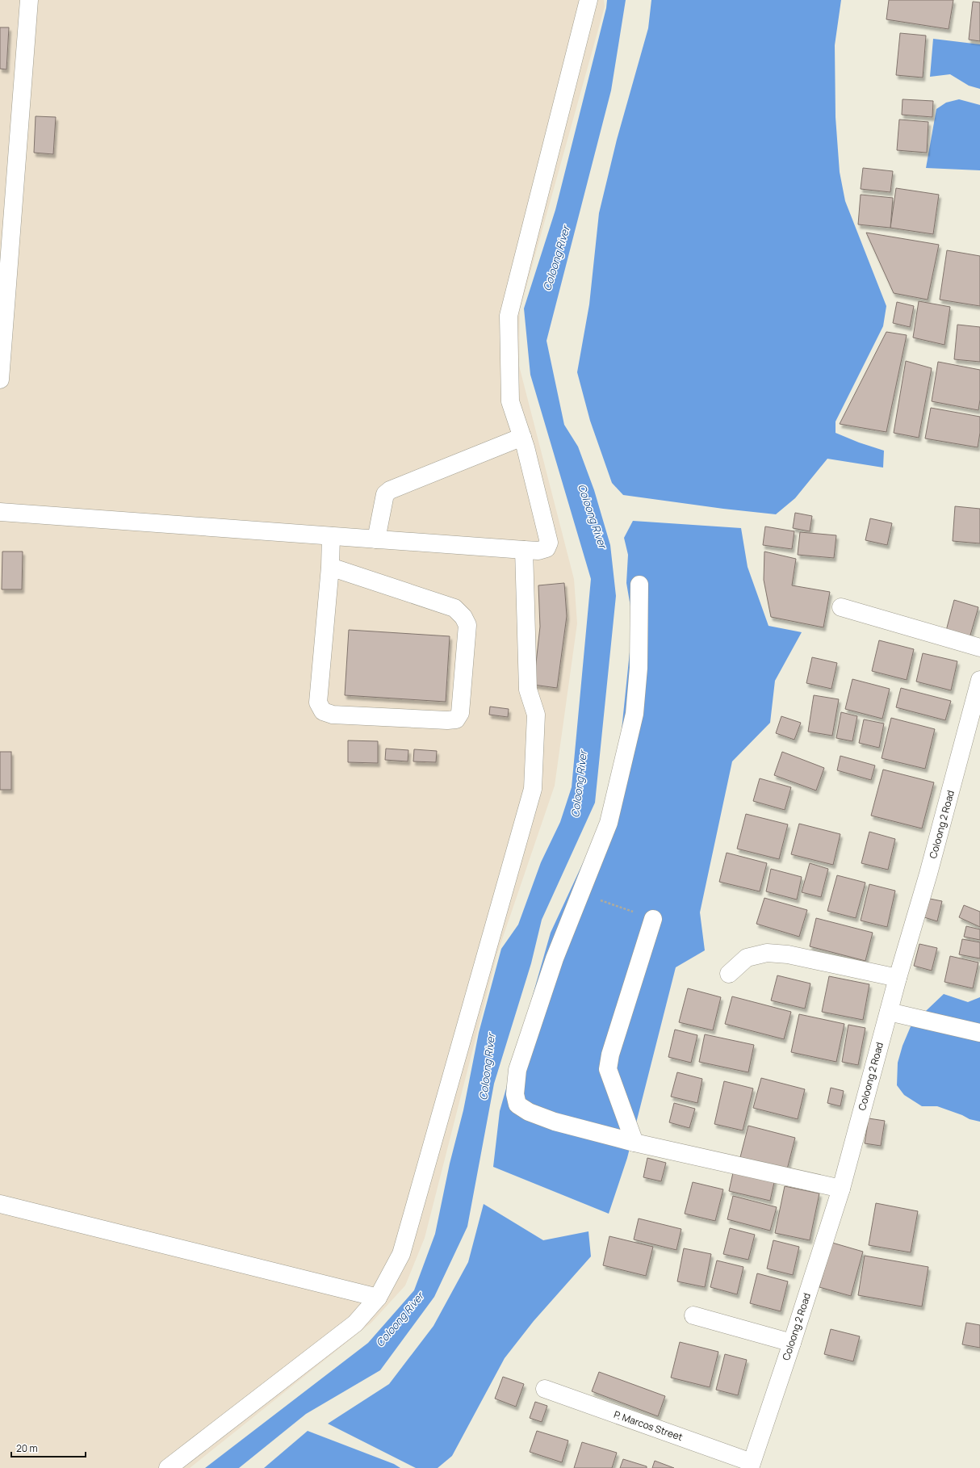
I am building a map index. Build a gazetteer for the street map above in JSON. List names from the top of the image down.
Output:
{
  "streets": {
    "street": ["Coloong 2 Road", "P. Marcos Street"]
  },
  "crossings": [
    ["Coloong 2 Road", "P. Marcos Street"]
  ],
  "water": ["Coloong River"],
  "scale_bar": "20 m"
}
